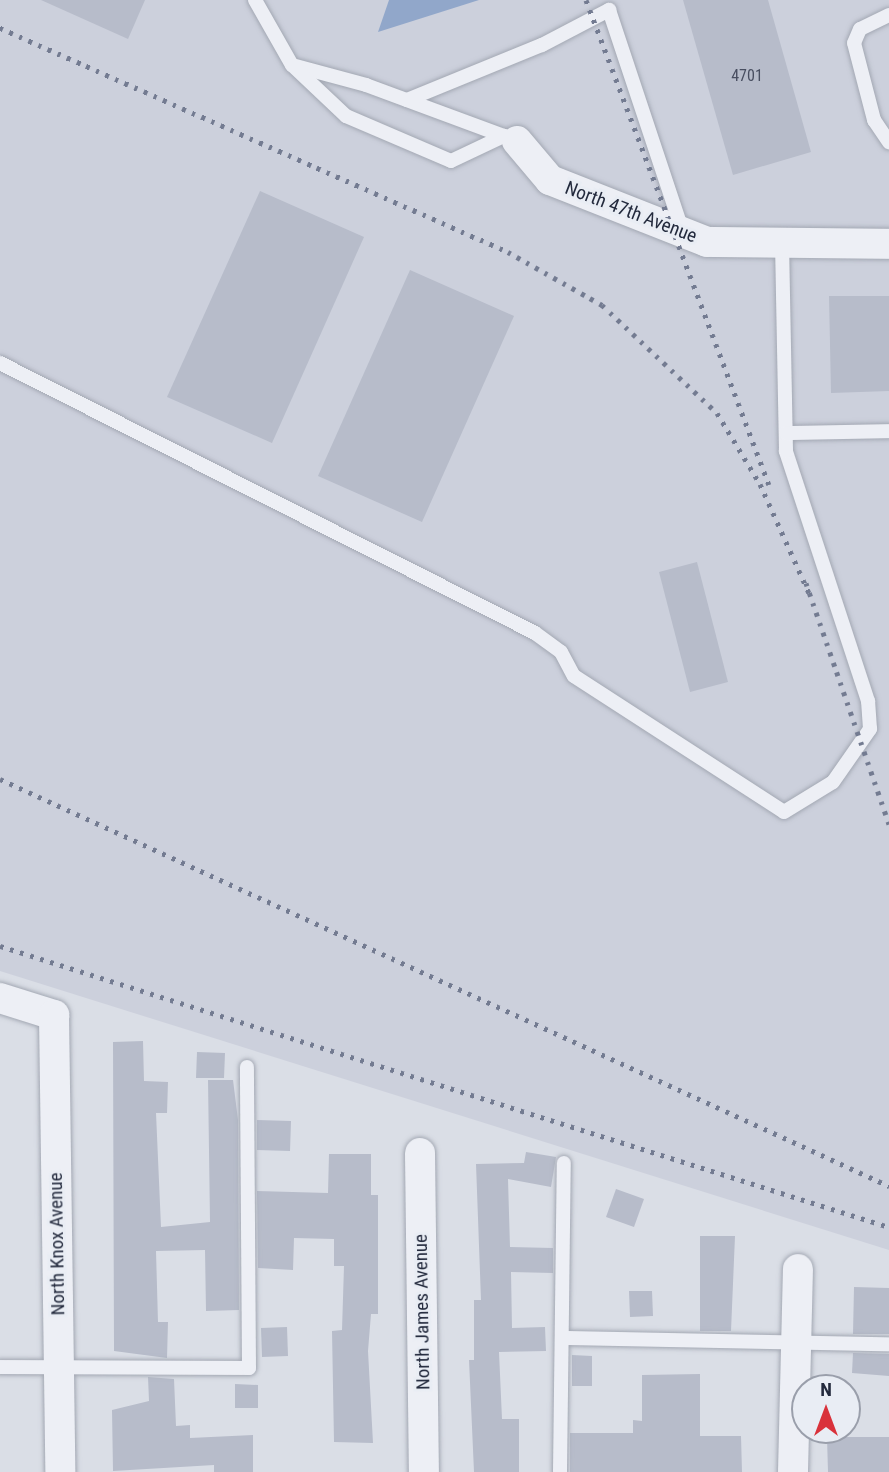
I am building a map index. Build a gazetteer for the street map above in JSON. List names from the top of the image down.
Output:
{
  "streets": {
    "street": ["North 47th Avenue", "North Knox Avenue", "North James Avenue"]
  },
  "house_numbers": ["4701"],
  "north": "top"
}
